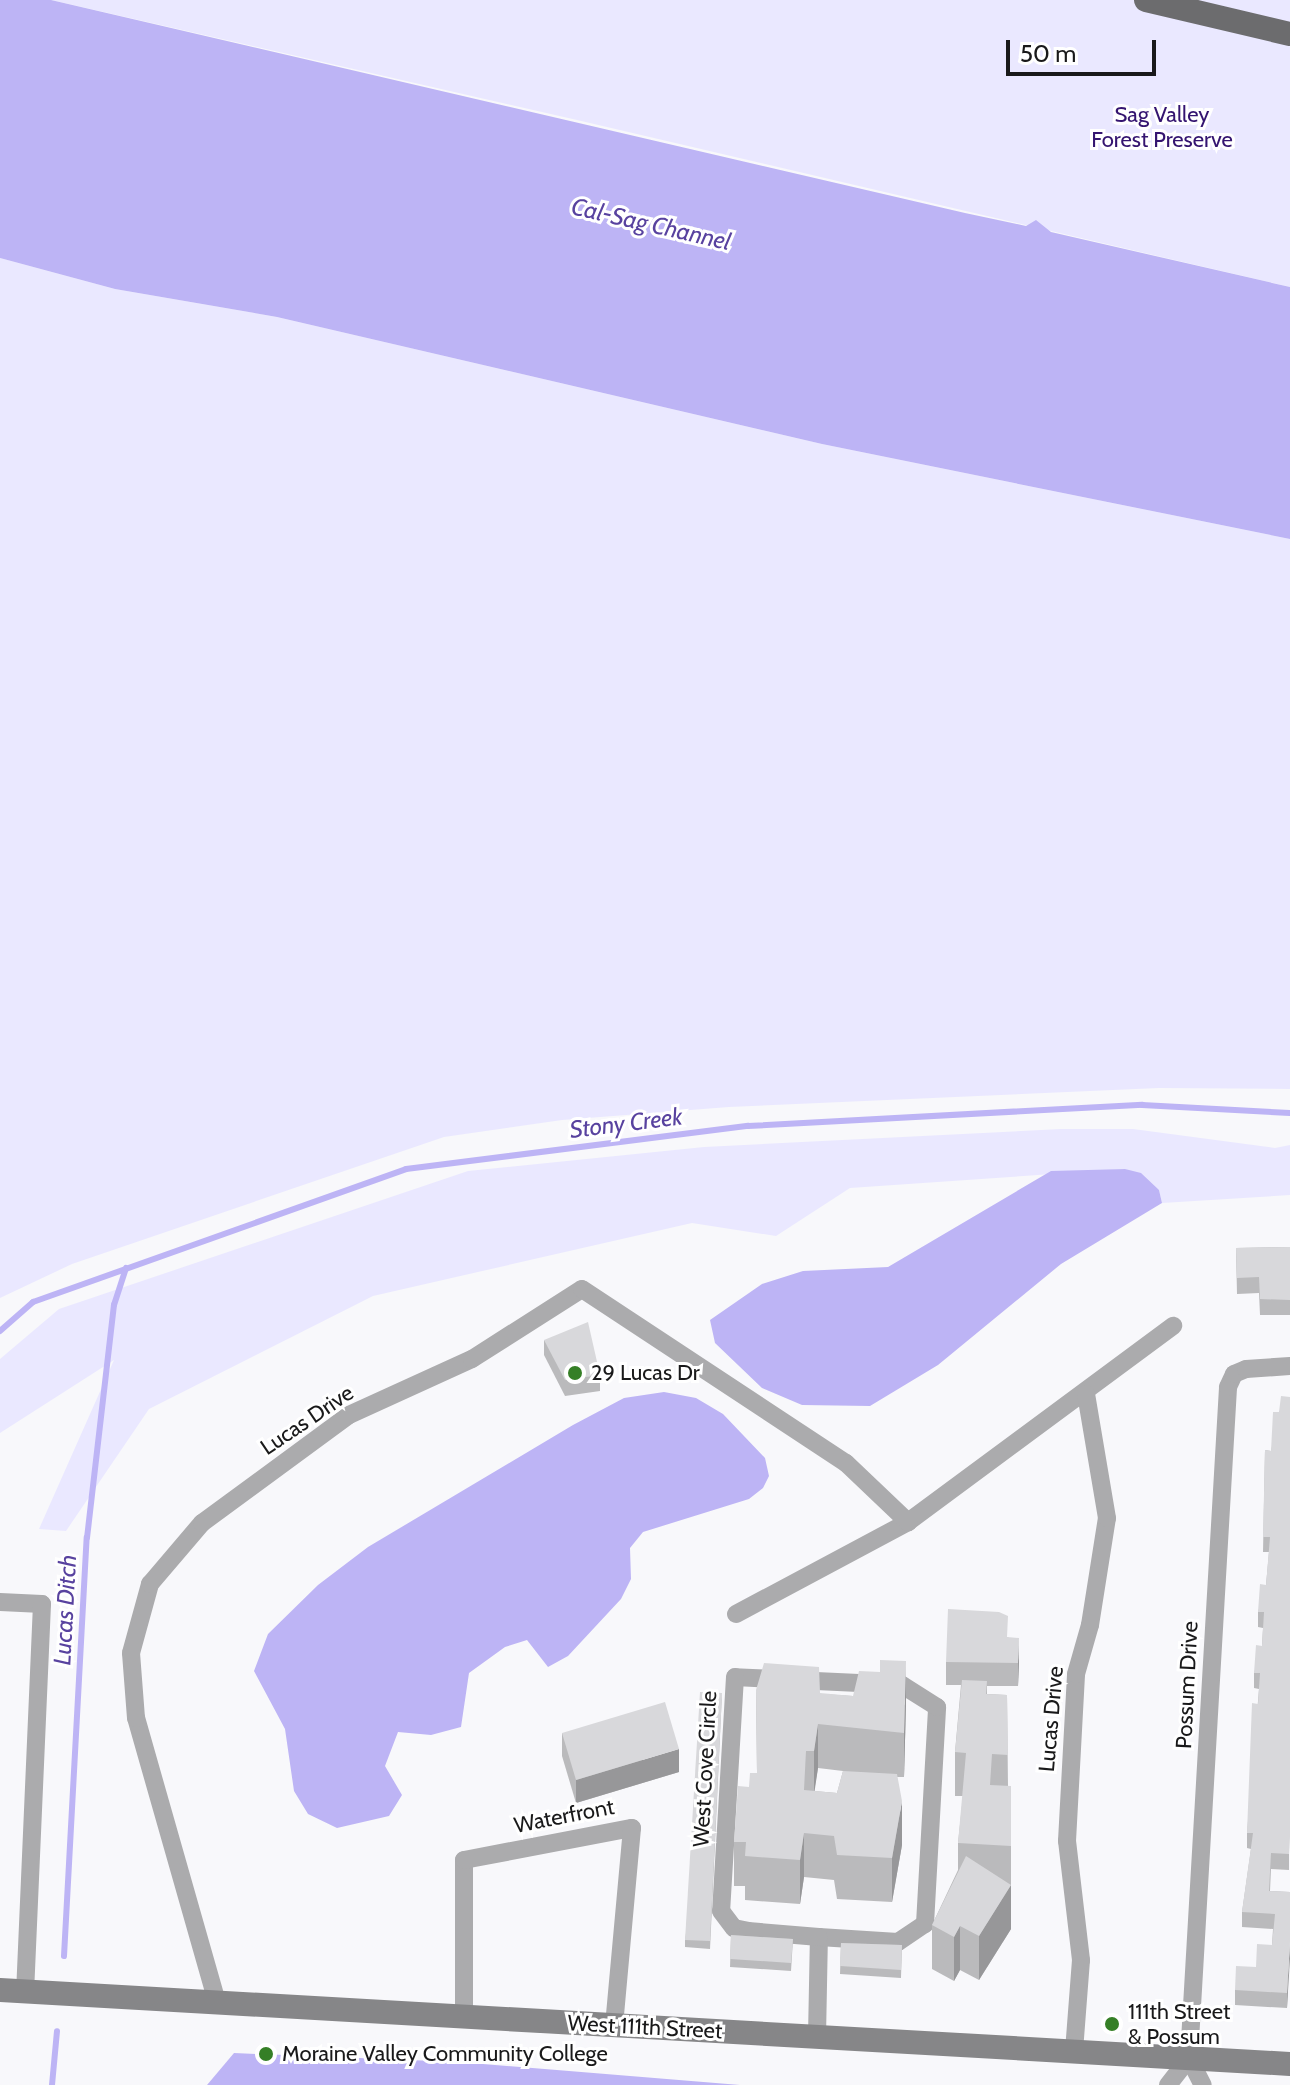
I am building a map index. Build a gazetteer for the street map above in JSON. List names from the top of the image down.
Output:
{
  "streets": {
    "main road": ["West 111th Street"],
    "street": [
      "Lucas Drive",
      "Possum Drive",
      "West Cove Circle",
      "Waterfront"
    ]
  },
  "crossings": [
    ["Lucas Drive", "West 111th Street"],
    ["Possum Drive", "West 111th Street"],
    ["Waterfront", "West 111th Street"]
  ],
  "water": ["Cal-Sag Channel", "Stony Creek", "Lucas Ditch"],
  "parks": ["Sag Valley Forest Preserve"],
  "places": ["29 Lucas Dr", "111th Street & Possum", "Moraine Valley Community College"],
  "scale_bar": "50 m"
}
